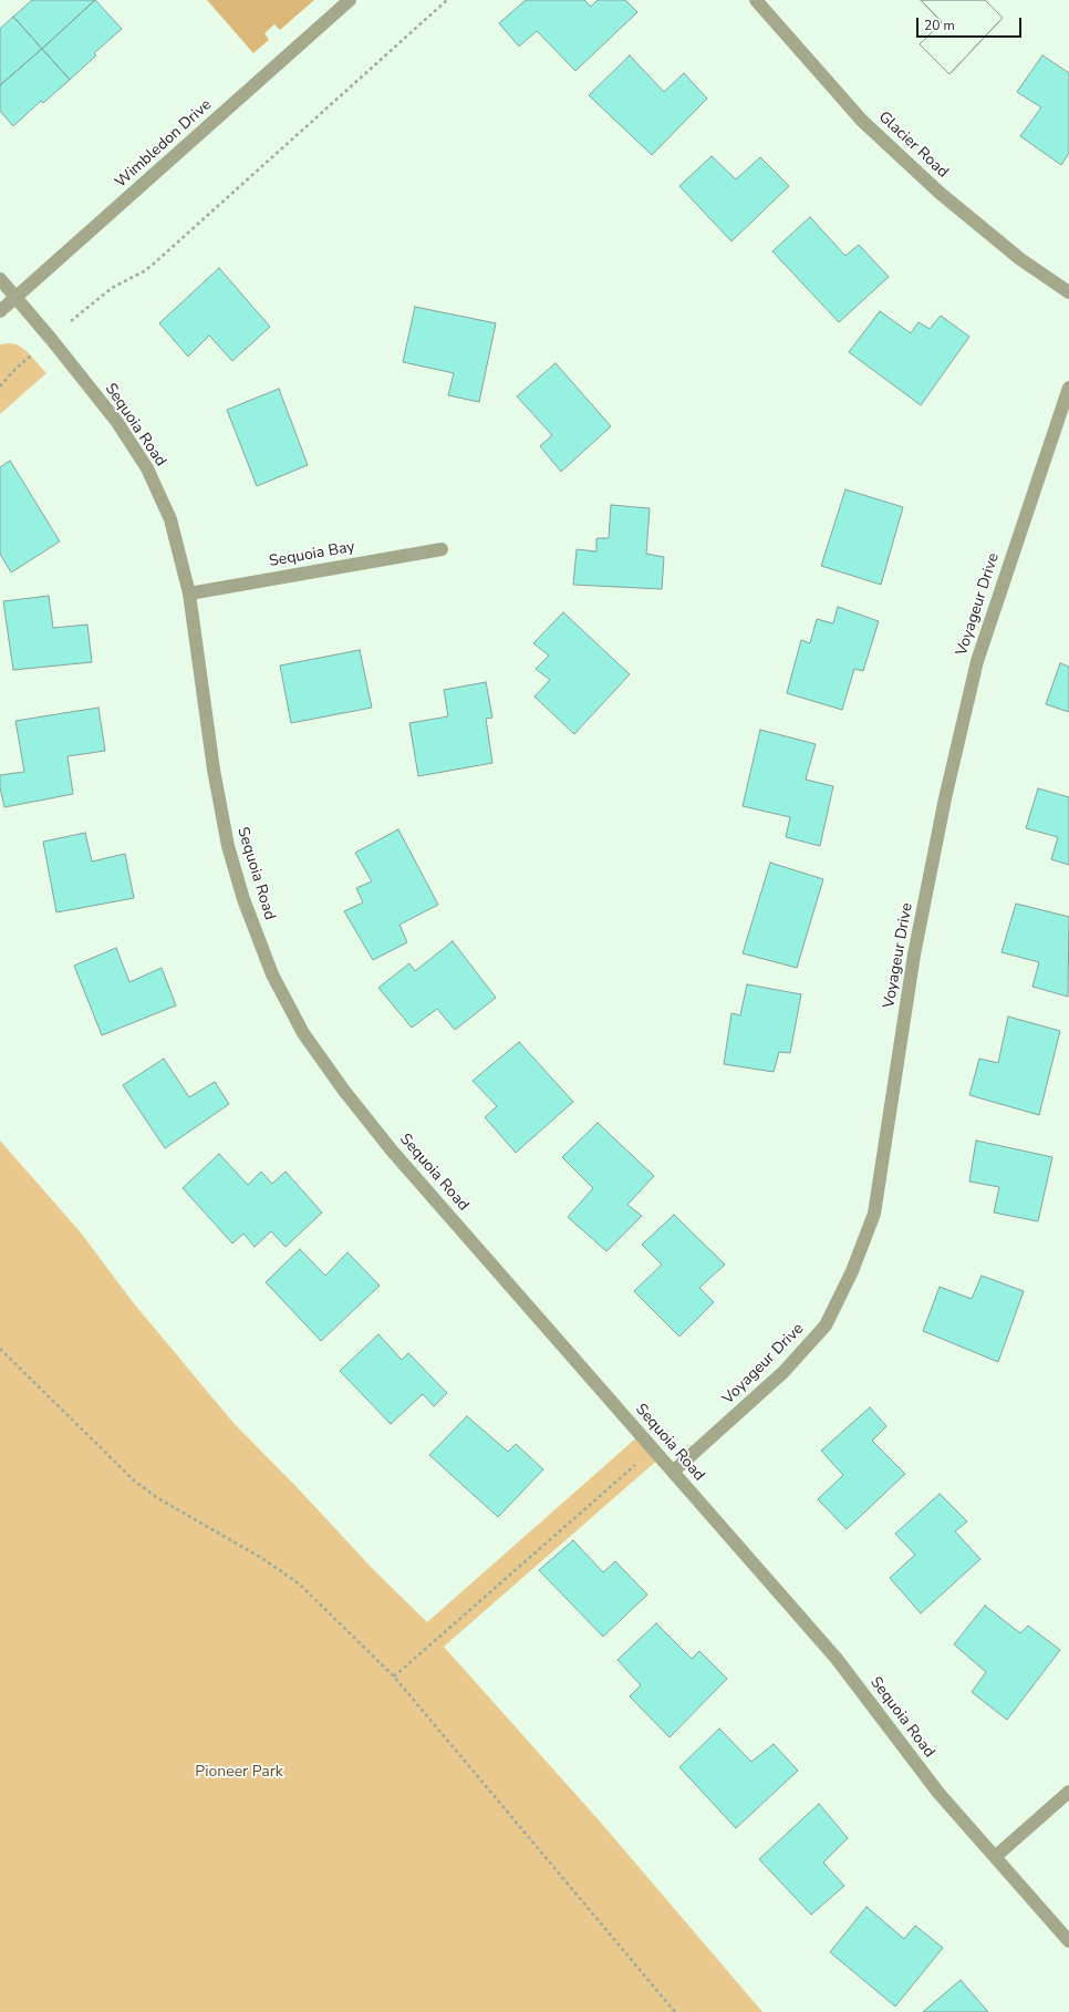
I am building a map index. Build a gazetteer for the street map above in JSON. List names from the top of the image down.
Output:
{
  "streets": {
    "street": [
      "Wimbledon Drive",
      "Glacier Road",
      "Sequoia Road",
      "Sequoia Bay",
      "Voyageur Drive"
    ]
  },
  "crossings": [
    ["Wimbledon Drive", "Sequoia Road"],
    ["Sequoia Road", "Sequoia Bay"],
    ["Sequoia Road", "Voyageur Drive"]
  ],
  "parks": ["Pioneer Park"],
  "scale_bar": "20 m"
}
